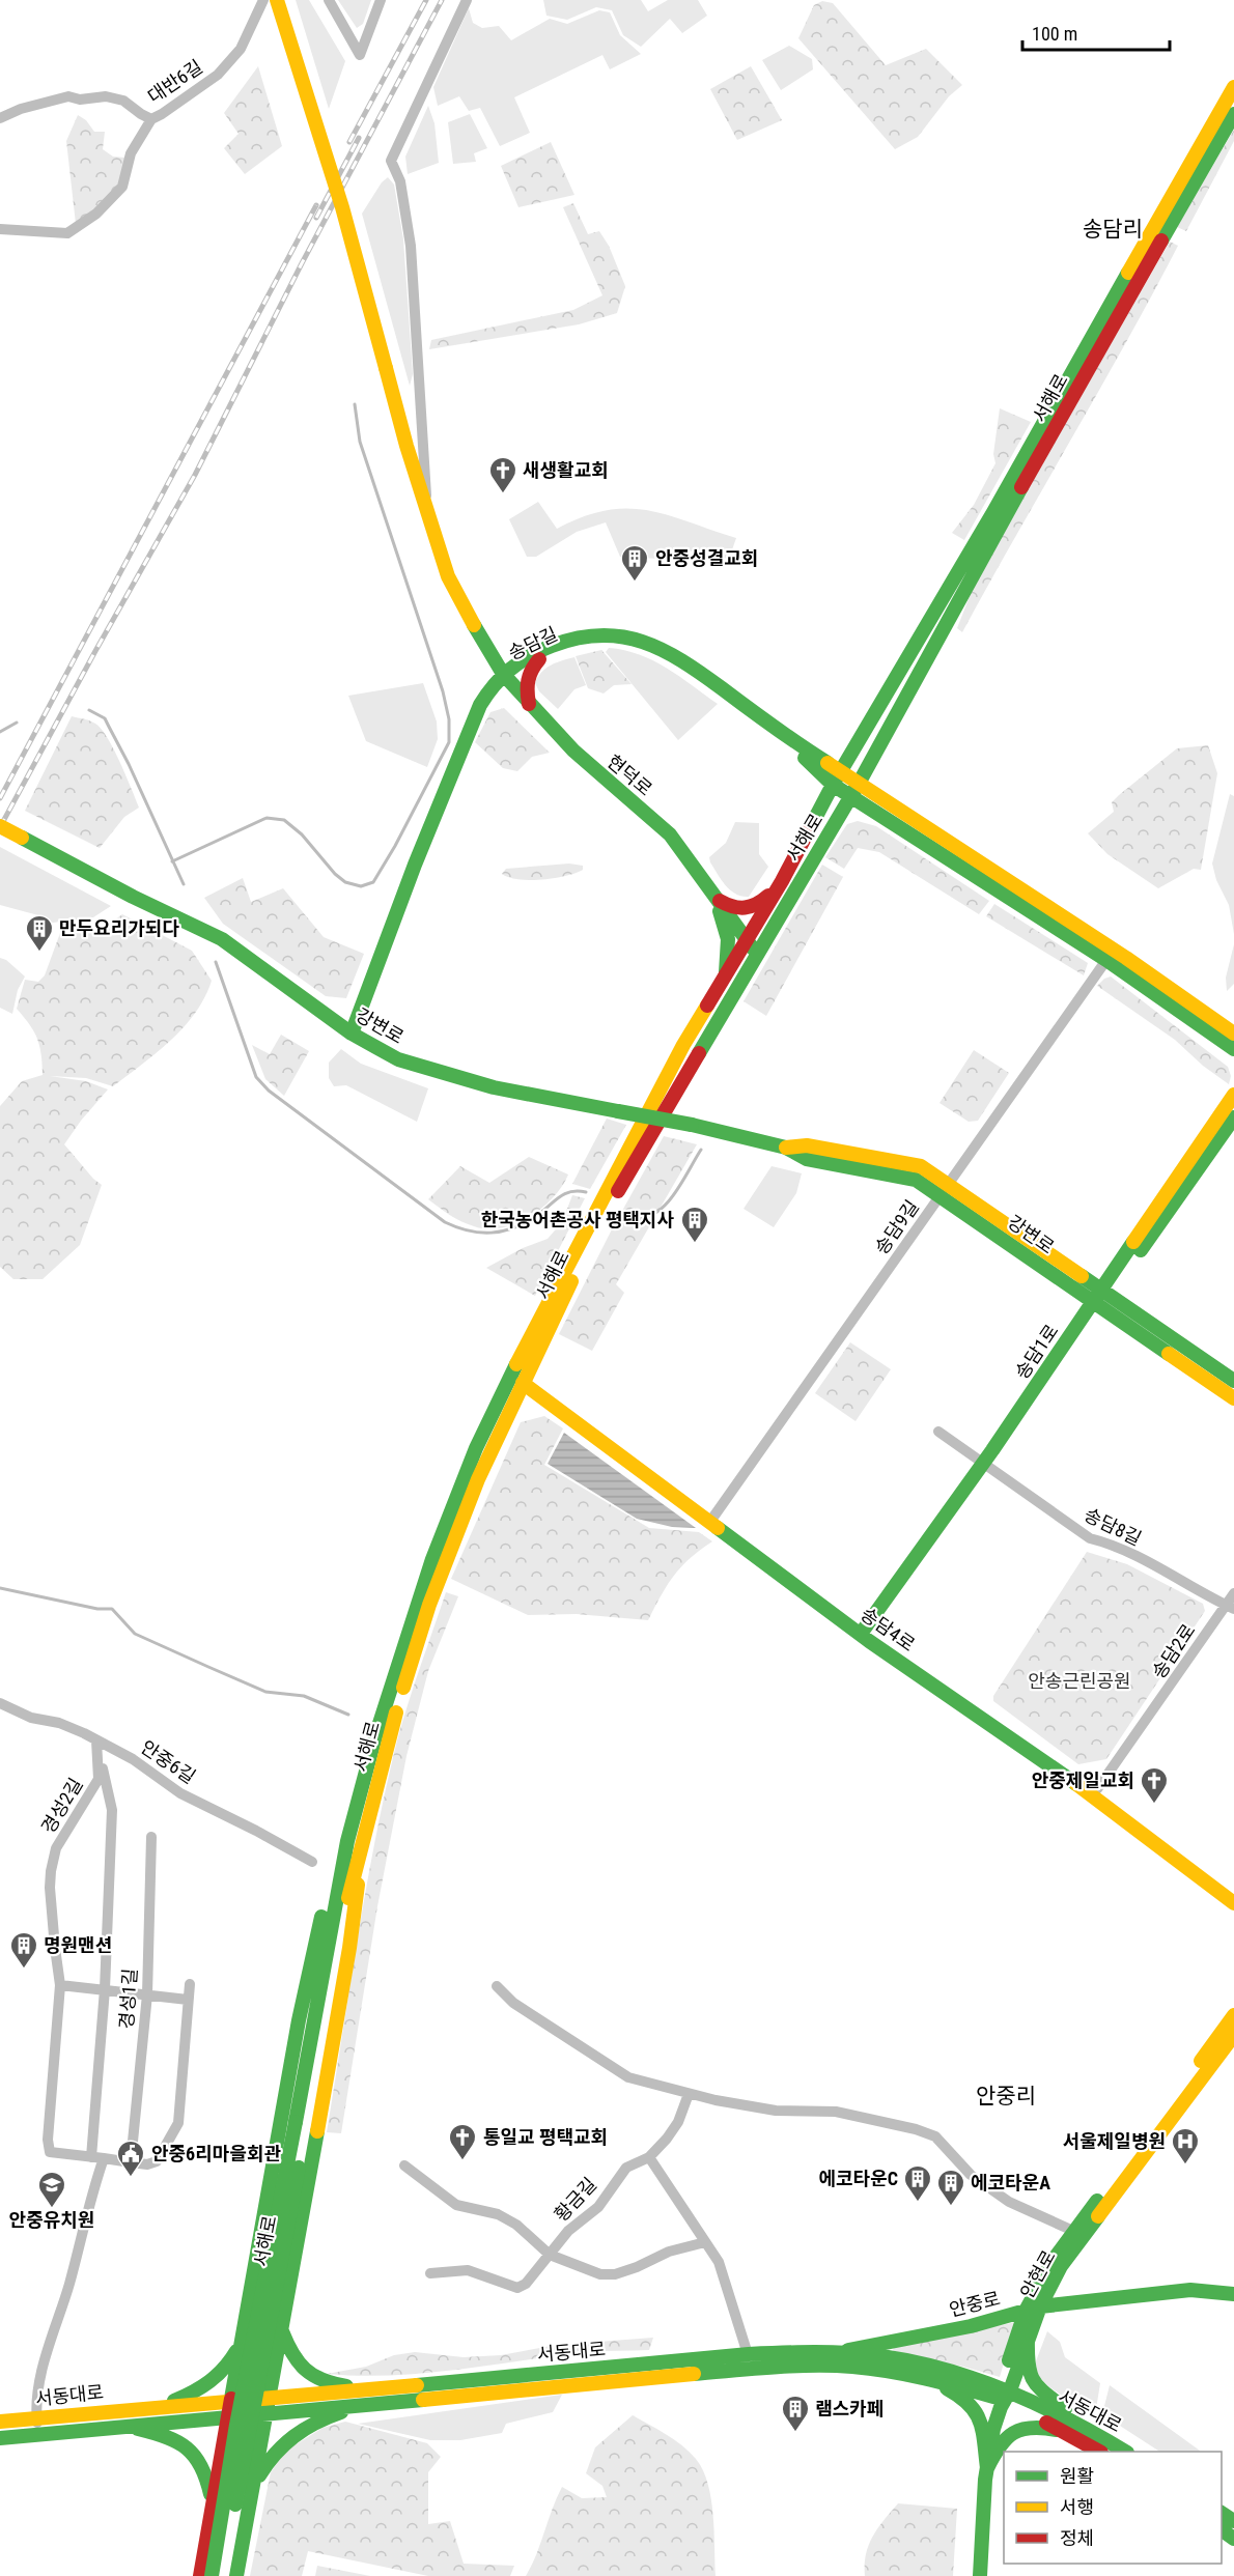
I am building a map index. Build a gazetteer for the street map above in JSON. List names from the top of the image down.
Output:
{
  "streets": {
    "main road": [
      "서해로",
      "송담길",
      "현덕로",
      "강변로",
      "송담1로",
      "송담4로",
      "안현로",
      "안중로",
      "서동대로"
    ],
    "street": [
      "대반6길",
      "송담9길",
      "송담8길",
      "송담2로",
      "안중6길",
      "경성2길",
      "경성1길",
      "황금길"
    ]
  },
  "crossings": [
    ["서해로", "송담길"],
    ["서해로", "현덕로"],
    ["서해로", "송담4로"],
    ["송담길", "현덕로"],
    ["강변로", "송담9길"],
    ["강변로", "송담1로"],
    ["송담9길", "송담4로"],
    ["송담1로", "송담8길"],
    ["송담1로", "송담4로"],
    ["송담8길", "송담2로"],
    ["송담4로", "송담2로"],
    ["안중6길", "경성2길"],
    ["안현로", "안중로"],
    ["안현로", "서동대로"],
    ["안중로", "서동대로"]
  ],
  "districts": ["송담리", "안중리"],
  "parks": ["안송근린공원"],
  "places": {
    "church": ["새생활교회", "안중제일교회", "통일교 평택교회"],
    "building": [
      "안중성결교회",
      "만두요리가되다",
      "한국농어촌공사 평택지사",
      "명원맨션",
      "에코타운C",
      "에코타운A",
      "램스카페"
    ],
    "hospital": ["서울제일병원"],
    "public building": ["안중6리마을회관"],
    "school or university": ["안중유치원"]
  },
  "legend": ["원활", "서행", "정체"],
  "scale_bar": "100 m"
}
